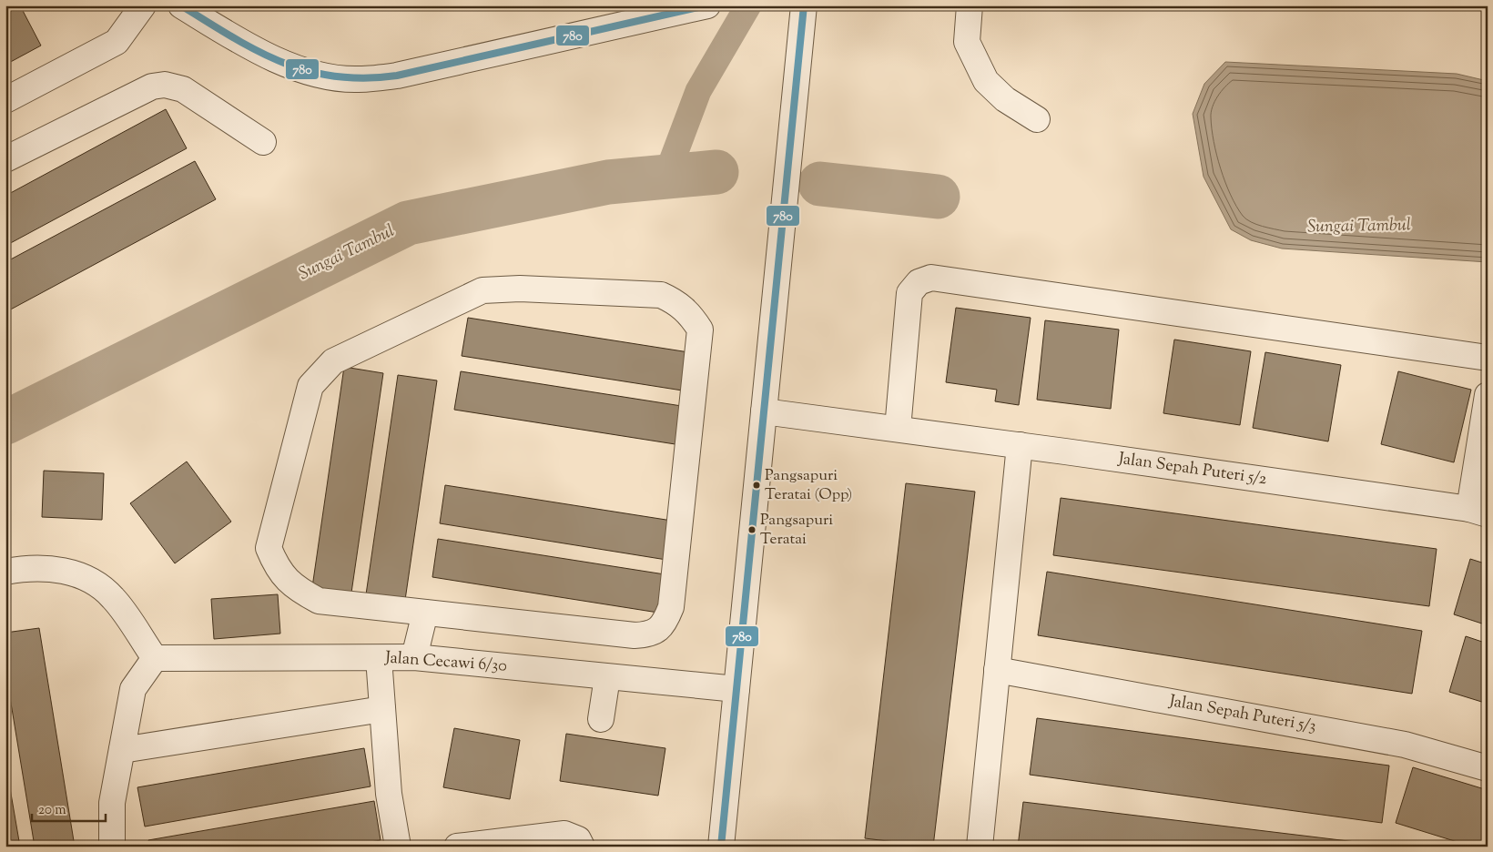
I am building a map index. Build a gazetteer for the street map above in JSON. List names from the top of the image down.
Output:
{
  "streets": {
    "street": ["Jalan Sepah Puteri 5/2", "Jalan Cecawi 6/30", "Jalan Sepah Puteri 5/3"]
  },
  "water": ["Sungai Tambul"],
  "places": ["Pangsapuri Teratai (Opp)", "Pangsapuri Teratai"],
  "lines": ["transit line 780"],
  "scale_bar": "20 m"
}
